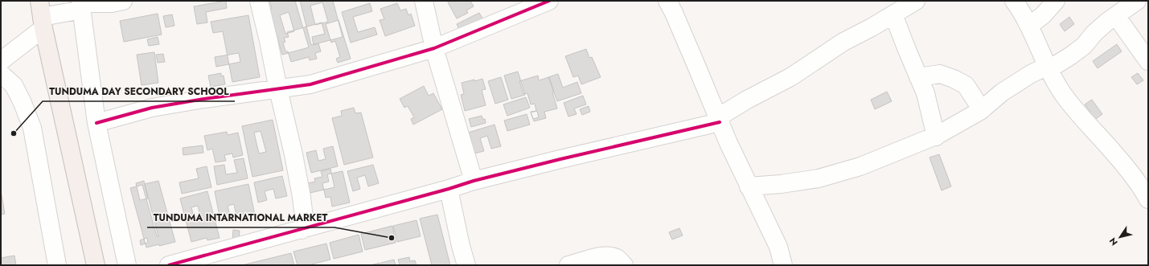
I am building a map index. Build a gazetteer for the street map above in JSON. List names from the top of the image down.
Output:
{
  "places": ["TUNDUMA DAY SECONDARY SCHOOL", "TUNDUMA INTARNATIONAL MARKET"],
  "north": "bottom left"
}
